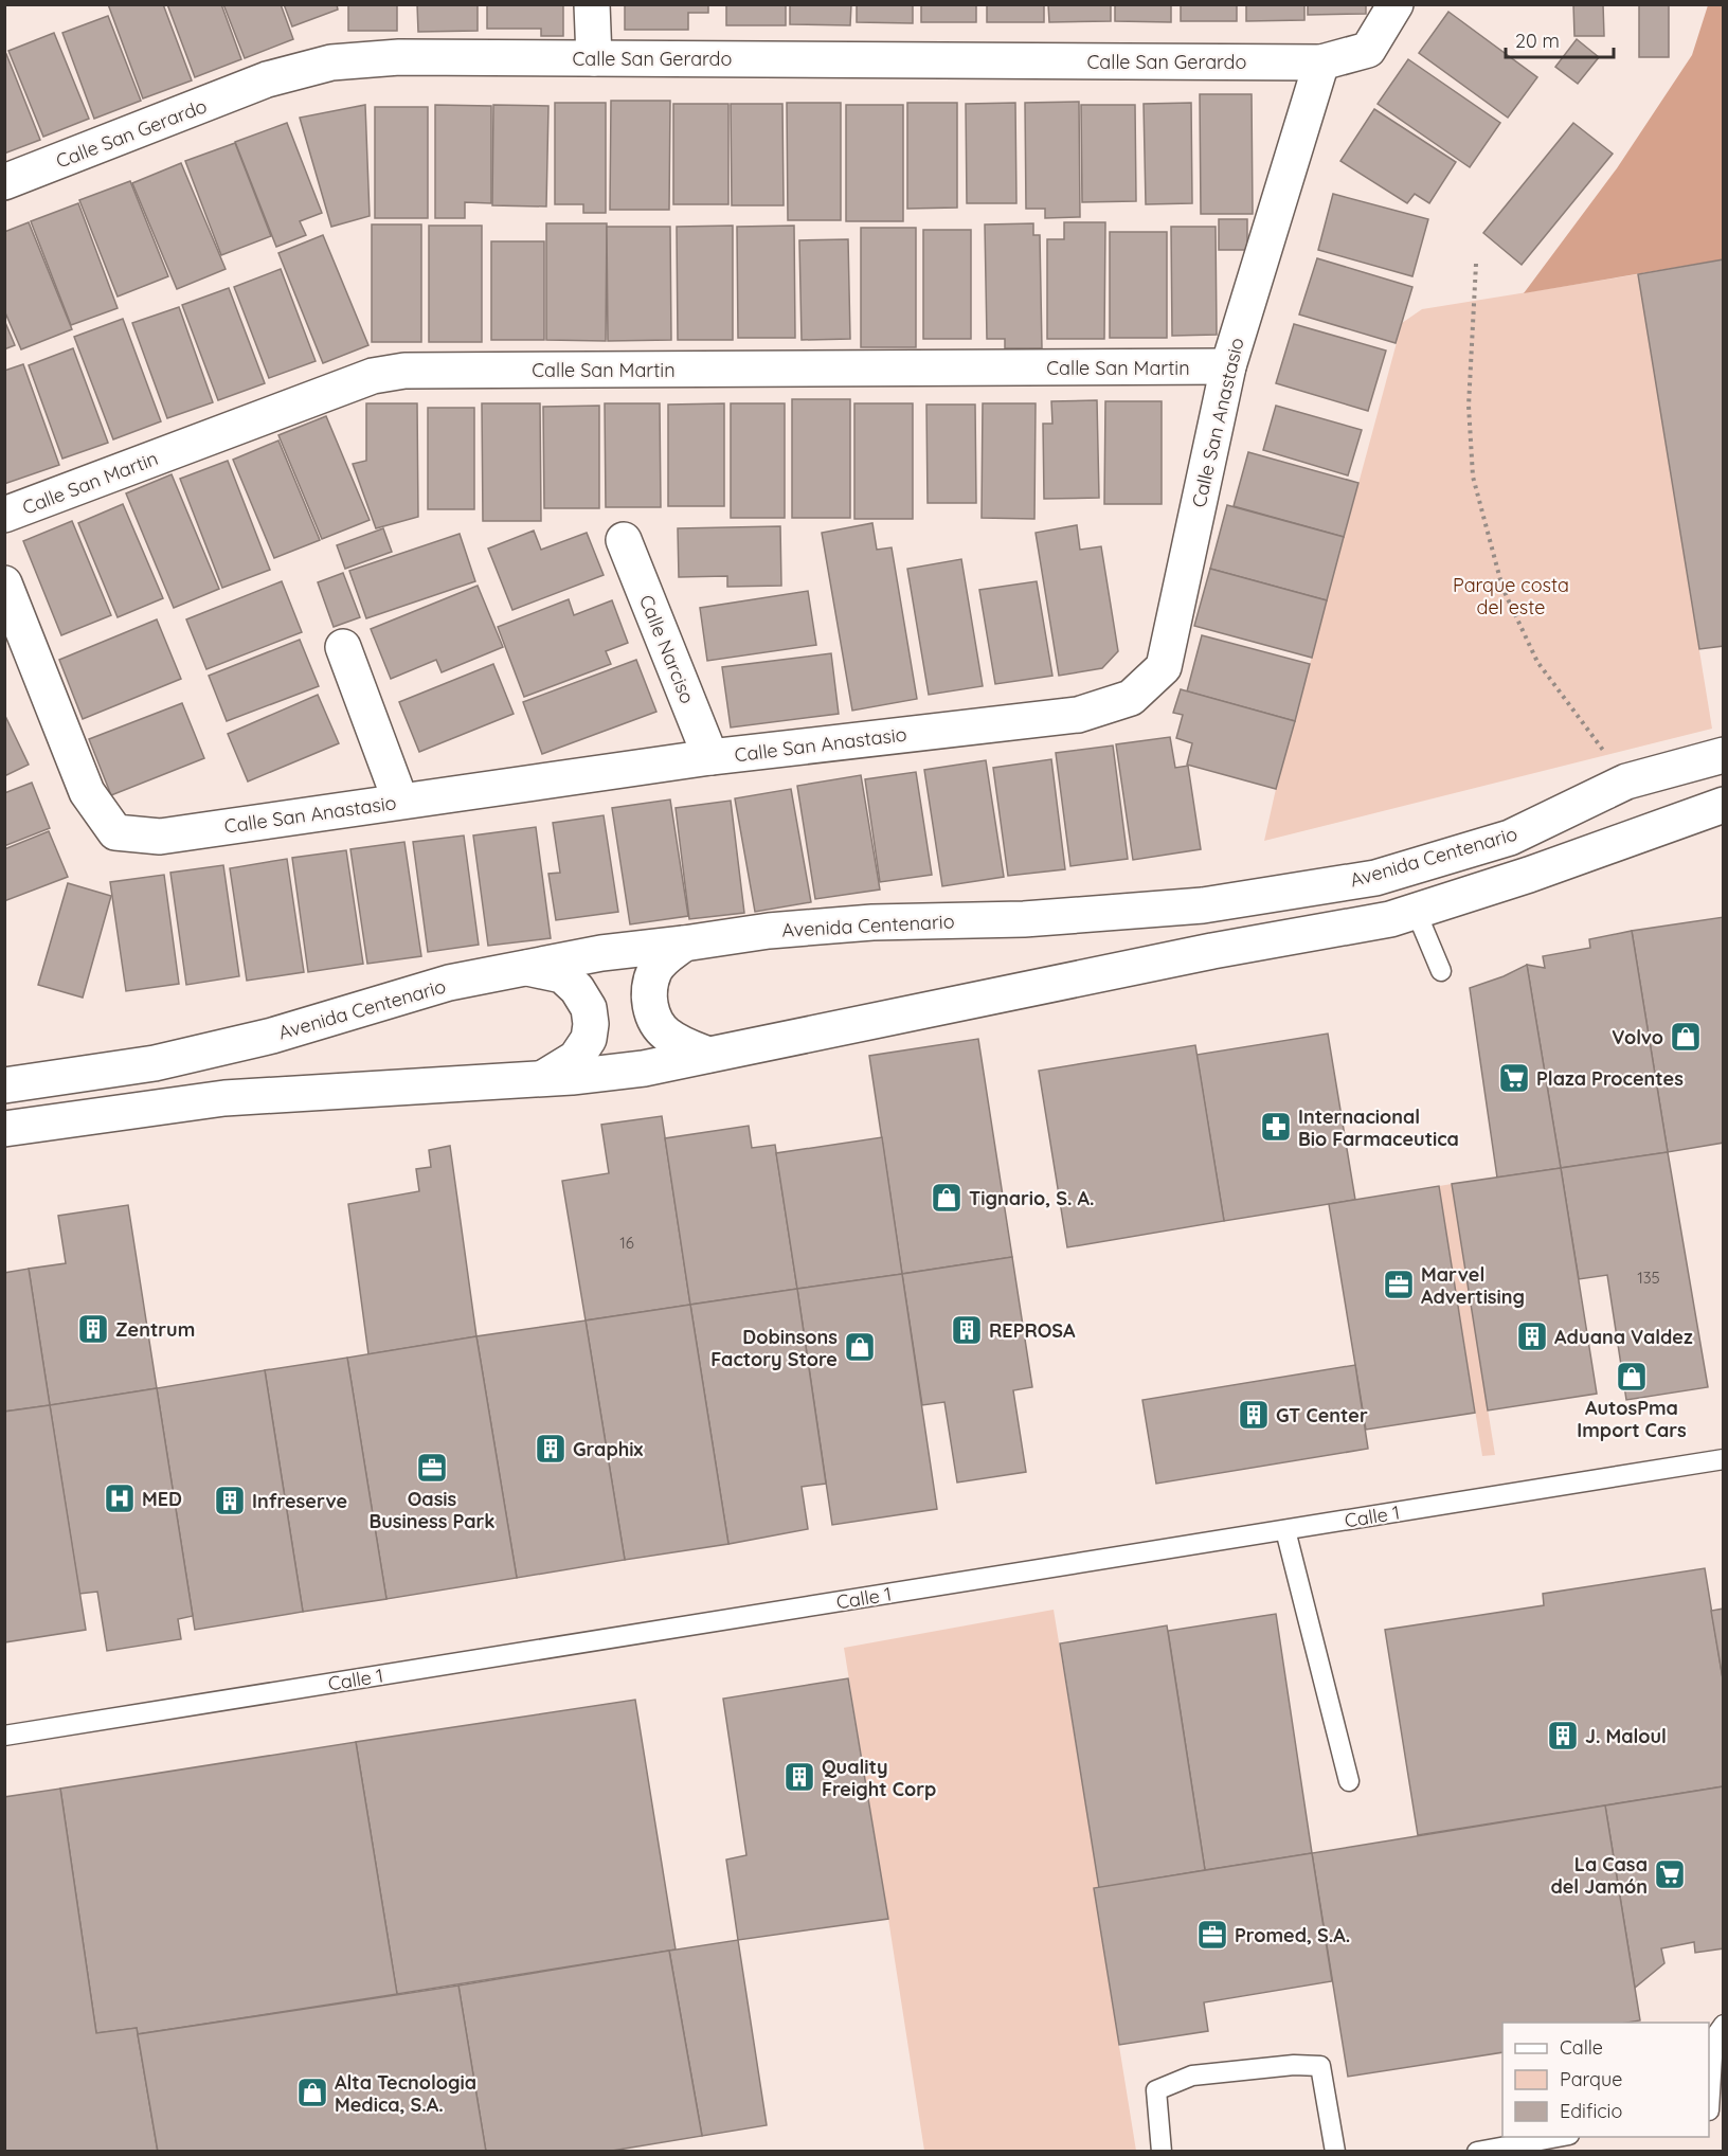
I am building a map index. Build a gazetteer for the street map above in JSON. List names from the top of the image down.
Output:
{
  "streets": {
    "street": [
      "Calle San Gerardo",
      "Calle San Martin",
      "Calle San Anastasio",
      "Calle Narciso",
      "Avenida Centenario"
    ],
    "lane": ["Calle 1"]
  },
  "crossings": [
    ["Calle San Gerardo", "Calle San Anastasio"],
    ["Calle San Martin", "Calle San Anastasio"],
    ["Calle San Anastasio", "Calle Narciso"]
  ],
  "parks": ["Parque costa del este"],
  "places": {
    "shop": [
      "Volvo",
      "Tignario, S. A.",
      "Dobinsons Factory Store",
      "AutosPma Import Cars",
      "Alta Tecnologia Medica, S.A."
    ],
    "supermarket": ["Plaza Procentes", "La Casa del Jamón"],
    "pharmacy": ["Internacional Bio Farmaceutica"],
    "office": ["Marvel Advertising", "Oasis Business Park", "Promed, S.A."],
    "building": [
      "Zentrum",
      "REPROSA",
      "Aduana Valdez",
      "GT Center",
      "Graphix",
      "Infreserve",
      "J. Maloul",
      "Quality Freight Corp"
    ],
    "hospital": ["MED"]
  },
  "house_numbers": ["16", "135"],
  "legend": ["Calle", "Parque", "Edificio"],
  "scale_bar": "20 m"
}
